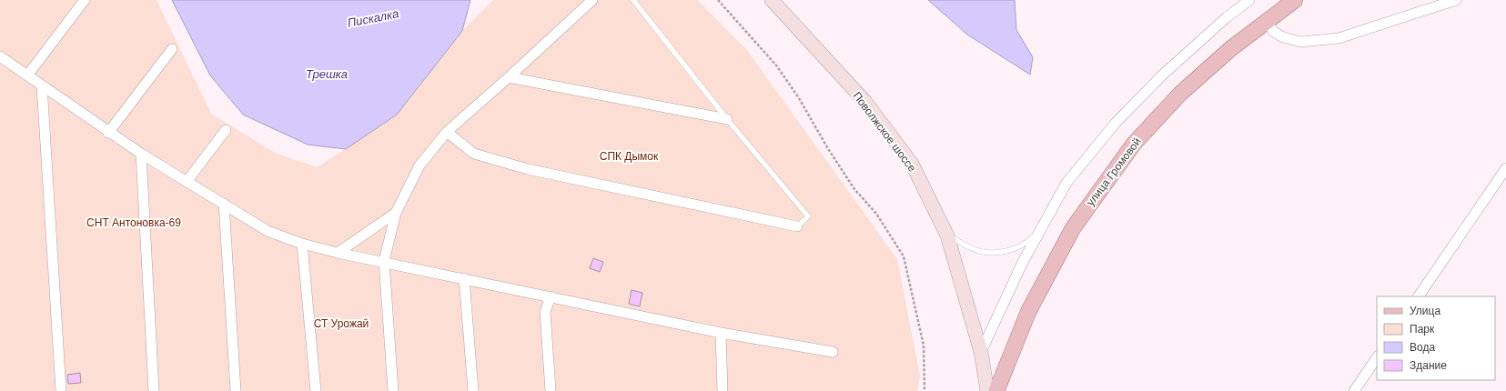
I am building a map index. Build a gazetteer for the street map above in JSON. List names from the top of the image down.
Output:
{
  "streets": {
    "main road": ["Поволжское шоссе", "улица Громовой"]
  },
  "water": ["Пискалка", "Трешка"],
  "parks": ["СПК Дымок", "СНТ Антоновка-69", "СТ Урожай"],
  "legend": [
    "Улица",
    "Парк",
    "Вода",
    "Здание"
  ]
}
